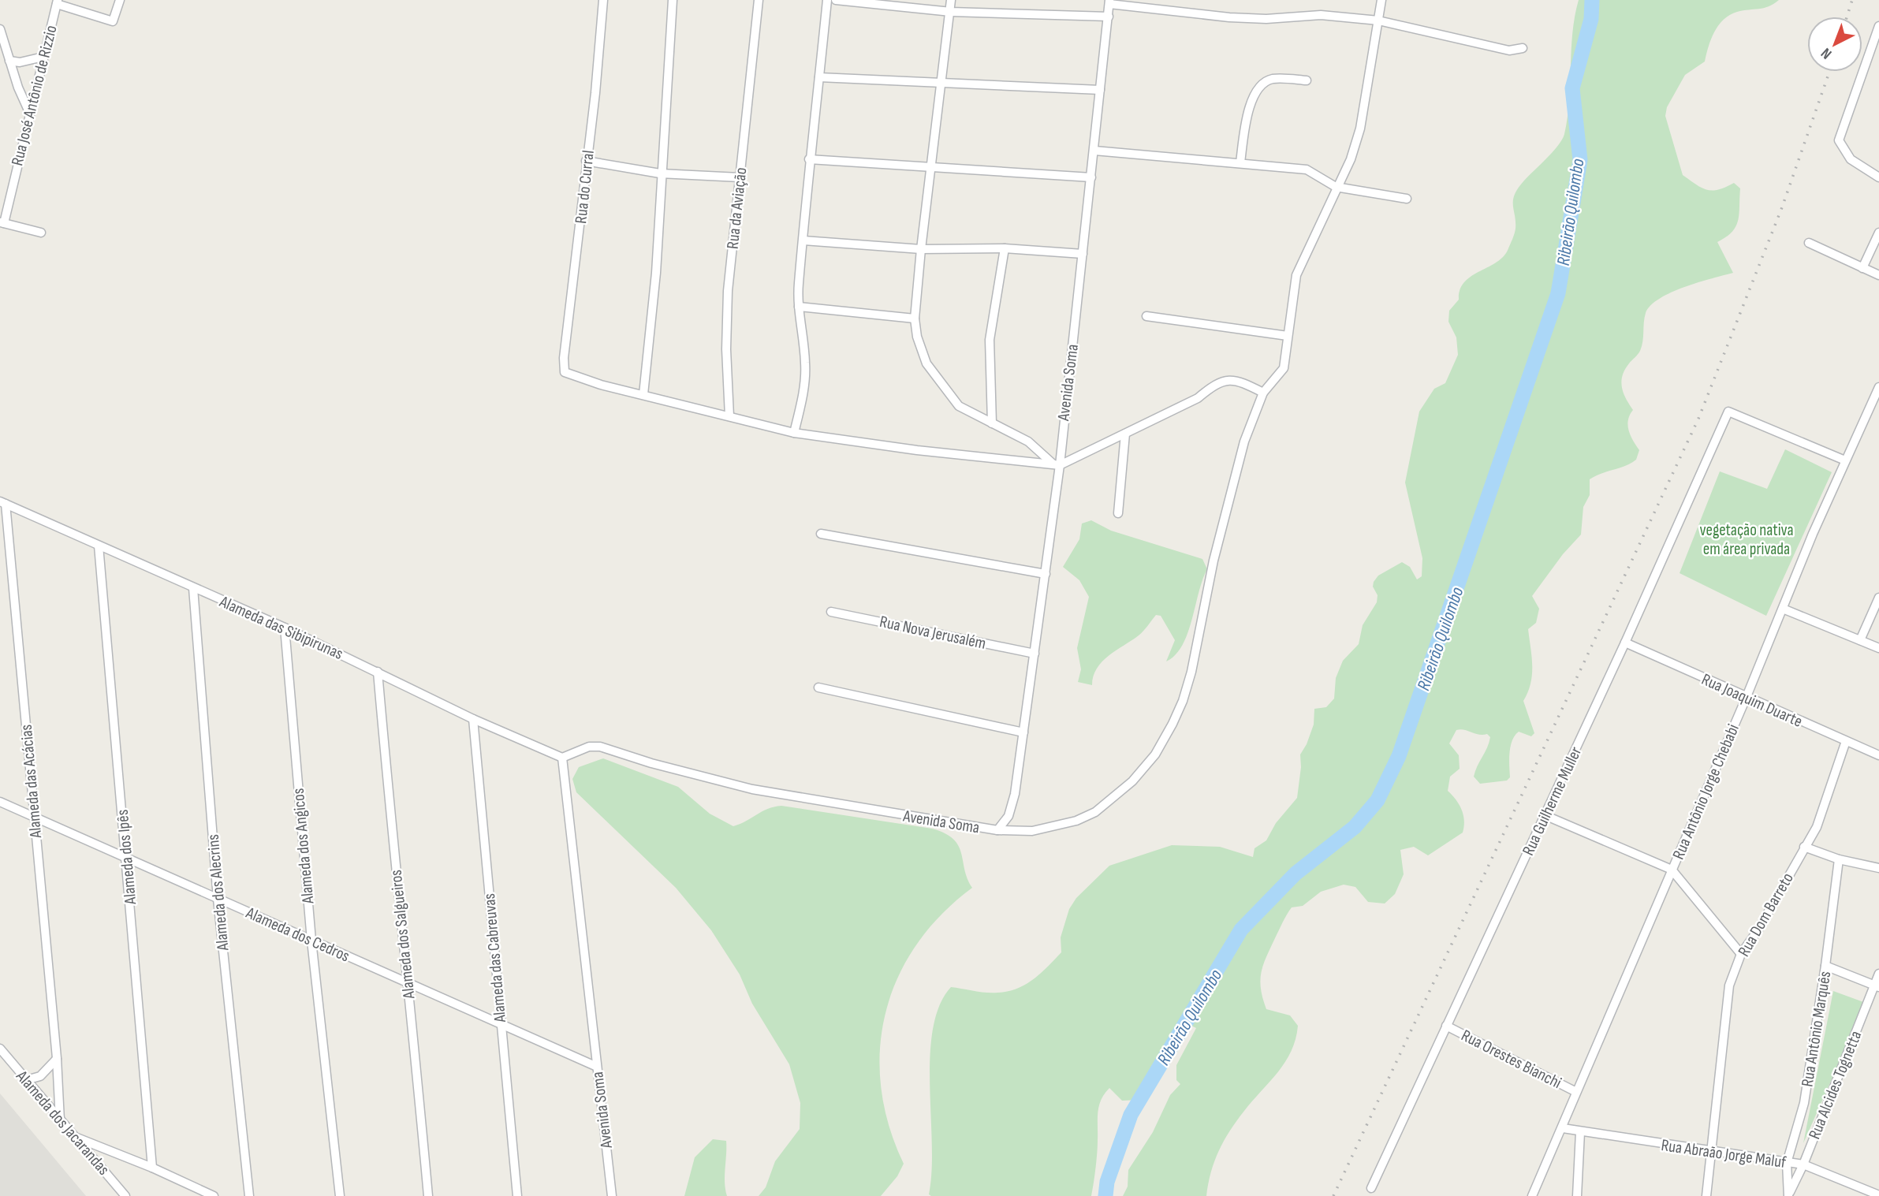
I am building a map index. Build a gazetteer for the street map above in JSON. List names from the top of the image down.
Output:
{
  "streets": {
    "street": [
      "Rua José Antônio de Rizzio",
      "Rua do Curral",
      "Rua da Aviação",
      "Avenida Soma",
      "Alameda das Sibipirunas",
      "Rua Nova Jerusalém",
      "Rua Joaquim Duarte",
      "Alameda das Acácias",
      "Rua Antônio Jorge Chebabi",
      "Rua Guilherme Muller",
      "Alameda dos Angicos",
      "Alameda dos Ipês",
      "Alameda dos Alecrins",
      "Rua Dom Barreto",
      "Alameda dos Cedros",
      "Alameda dos Salgueiros",
      "Alameda das Cabreuvas",
      "Rua Antônio Marquês",
      "Rua Orestes Bianchi",
      "Rua Alcides Tognetta",
      "Alameda dos Jacarandas",
      "Rua Abraão Jorge Maluf"
    ]
  },
  "crossings": [
    ["Avenida Soma", "Alameda das Sibipirunas"],
    ["Avenida Soma", "Rua Nova Jerusalém"],
    ["Avenida Soma", "Alameda dos Cedros"],
    ["Alameda das Sibipirunas", "Alameda das Acácias"],
    ["Alameda das Sibipirunas", "Alameda dos Angicos"],
    ["Alameda das Sibipirunas", "Alameda dos Ipês"],
    ["Alameda das Sibipirunas", "Alameda dos Alecrins"],
    ["Alameda das Sibipirunas", "Alameda dos Salgueiros"],
    ["Alameda das Sibipirunas", "Alameda das Cabreuvas"],
    ["Rua Joaquim Duarte", "Rua Antônio Jorge Chebabi"],
    ["Rua Joaquim Duarte", "Rua Guilherme Muller"],
    ["Rua Joaquim Duarte", "Rua Dom Barreto"],
    ["Alameda das Acácias", "Alameda dos Cedros"],
    ["Alameda das Acácias", "Alameda dos Jacarandas"],
    ["Rua Antônio Jorge Chebabi", "Rua Guilherme Muller"],
    ["Rua Antônio Jorge Chebabi", "Rua Orestes Bianchi"],
    ["Rua Antônio Jorge Chebabi", "Rua Abraão Jorge Maluf"],
    ["Rua Guilherme Muller", "Rua Orestes Bianchi"],
    ["Alameda dos Angicos", "Alameda dos Cedros"],
    ["Alameda dos Ipês", "Alameda dos Cedros"],
    ["Alameda dos Alecrins", "Alameda dos Cedros"],
    ["Rua Dom Barreto", "Rua Abraão Jorge Maluf"],
    ["Alameda dos Cedros", "Alameda dos Salgueiros"],
    ["Alameda dos Cedros", "Alameda das Cabreuvas"],
    ["Rua Antônio Marquês", "Rua Alcides Tognetta"],
    ["Rua Antônio Marquês", "Rua Abraão Jorge Maluf"],
    ["Rua Alcides Tognetta", "Rua Abraão Jorge Maluf"]
  ],
  "water": ["Ribeirão Quilombo"],
  "parks": ["vegetação nativa em área privada"],
  "north": "bottom left"
}
